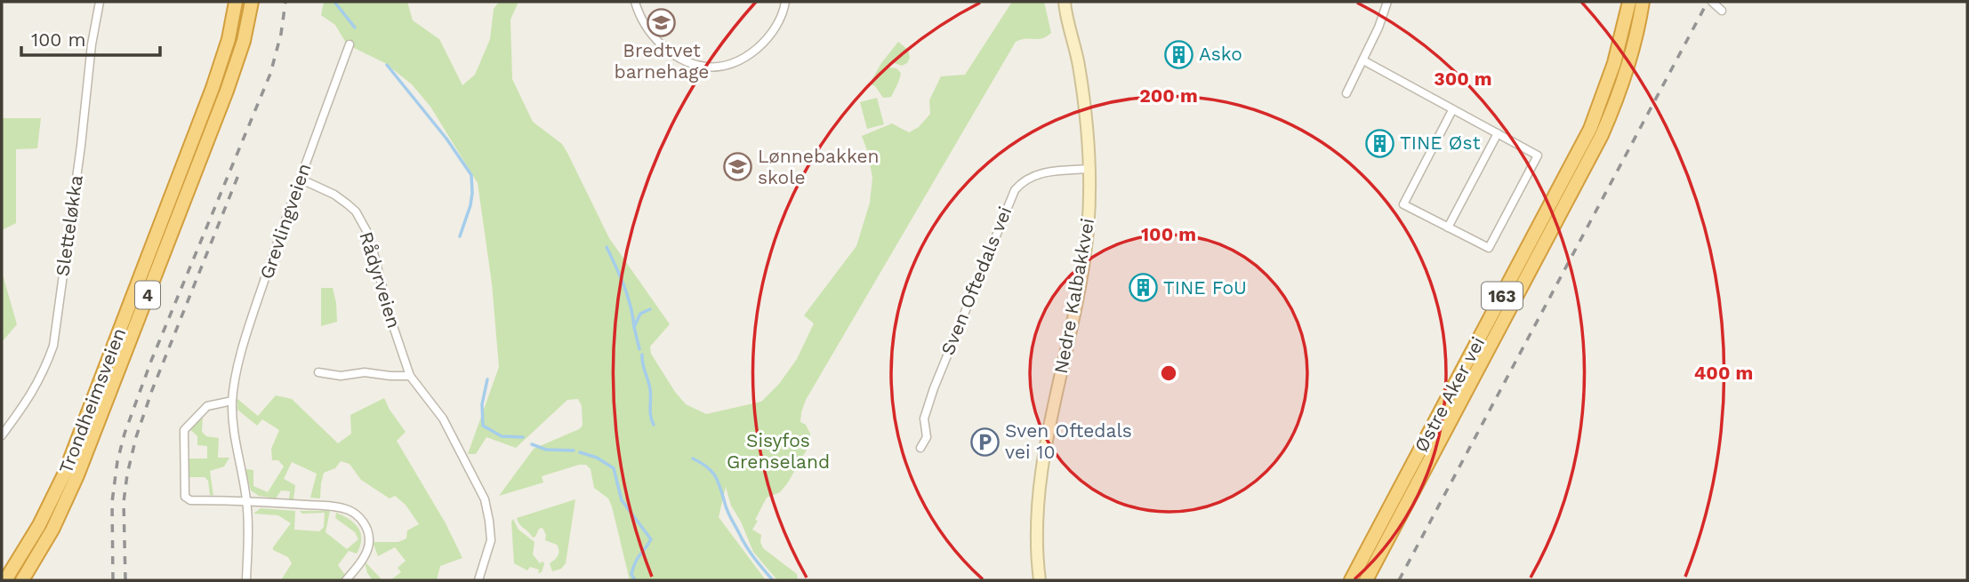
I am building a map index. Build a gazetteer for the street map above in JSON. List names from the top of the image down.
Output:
{
  "streets": {
    "highway": [
      "4",
      "163",
      "Østre Aker vei",
      "Trondheimsveien"
    ],
    "main road": ["Nedre Kalbakkvei"],
    "street": [
      "Grevlingveien",
      "Sletteløkka",
      "Rådyrveien",
      "Sven Oftedals vei"
    ]
  },
  "crossings": [
    ["Grevlingveien", "Rådyrveien"],
    ["Sven Oftedals vei", "Nedre Kalbakkvei"]
  ],
  "parks": ["Sisyfos Grenseland"],
  "places": {
    "school or university": ["Bredtvet barnehage", "Lønnebakken skole"],
    "building": ["Asko", "TINE Øst", "TINE FoU"],
    "parking": ["Sven Oftedals vei 10"]
  },
  "scale_bar": "100 m",
  "rings": [
    "300 m",
    "200 m",
    "100 m",
    "400 m"
  ]
}
